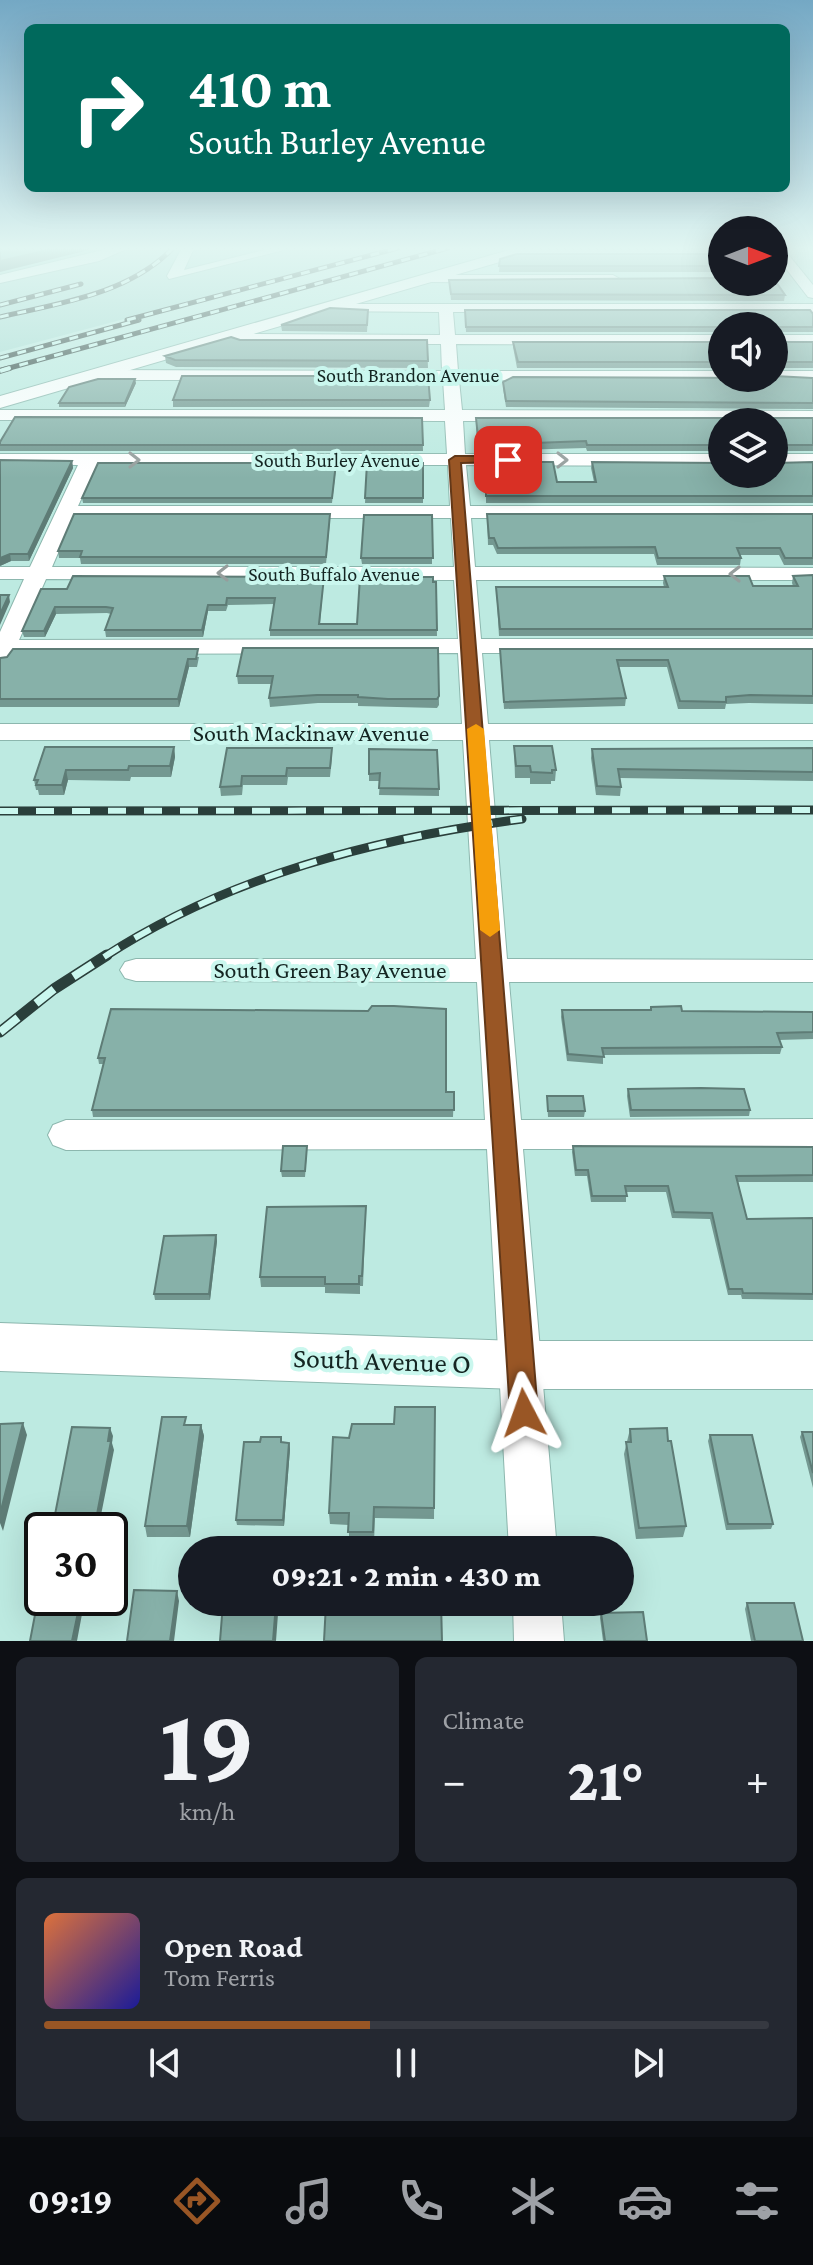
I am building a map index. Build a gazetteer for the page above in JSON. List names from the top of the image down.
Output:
{
  "streets": {
    "main road": ["South Avenue O"],
    "street": [
      "South Brandon Avenue",
      "South Burley Avenue",
      "South Buffalo Avenue",
      "South Mackinaw Avenue",
      "South Green Bay Avenue"
    ]
  },
  "north": "right",
  "page": {
    "turn": ["410 m", "South Burley Avenue"],
    "limit": "30",
    "trip": "09:21 · 2 min · 430 m",
    "tile": [
      ["19", "km/h"],
      "Climate"
    ],
    "heat": ["−", "21°", "+"],
    "song": ["Open Road", "Tom Ferris"],
    "tabs": "09:19"
  }
}
